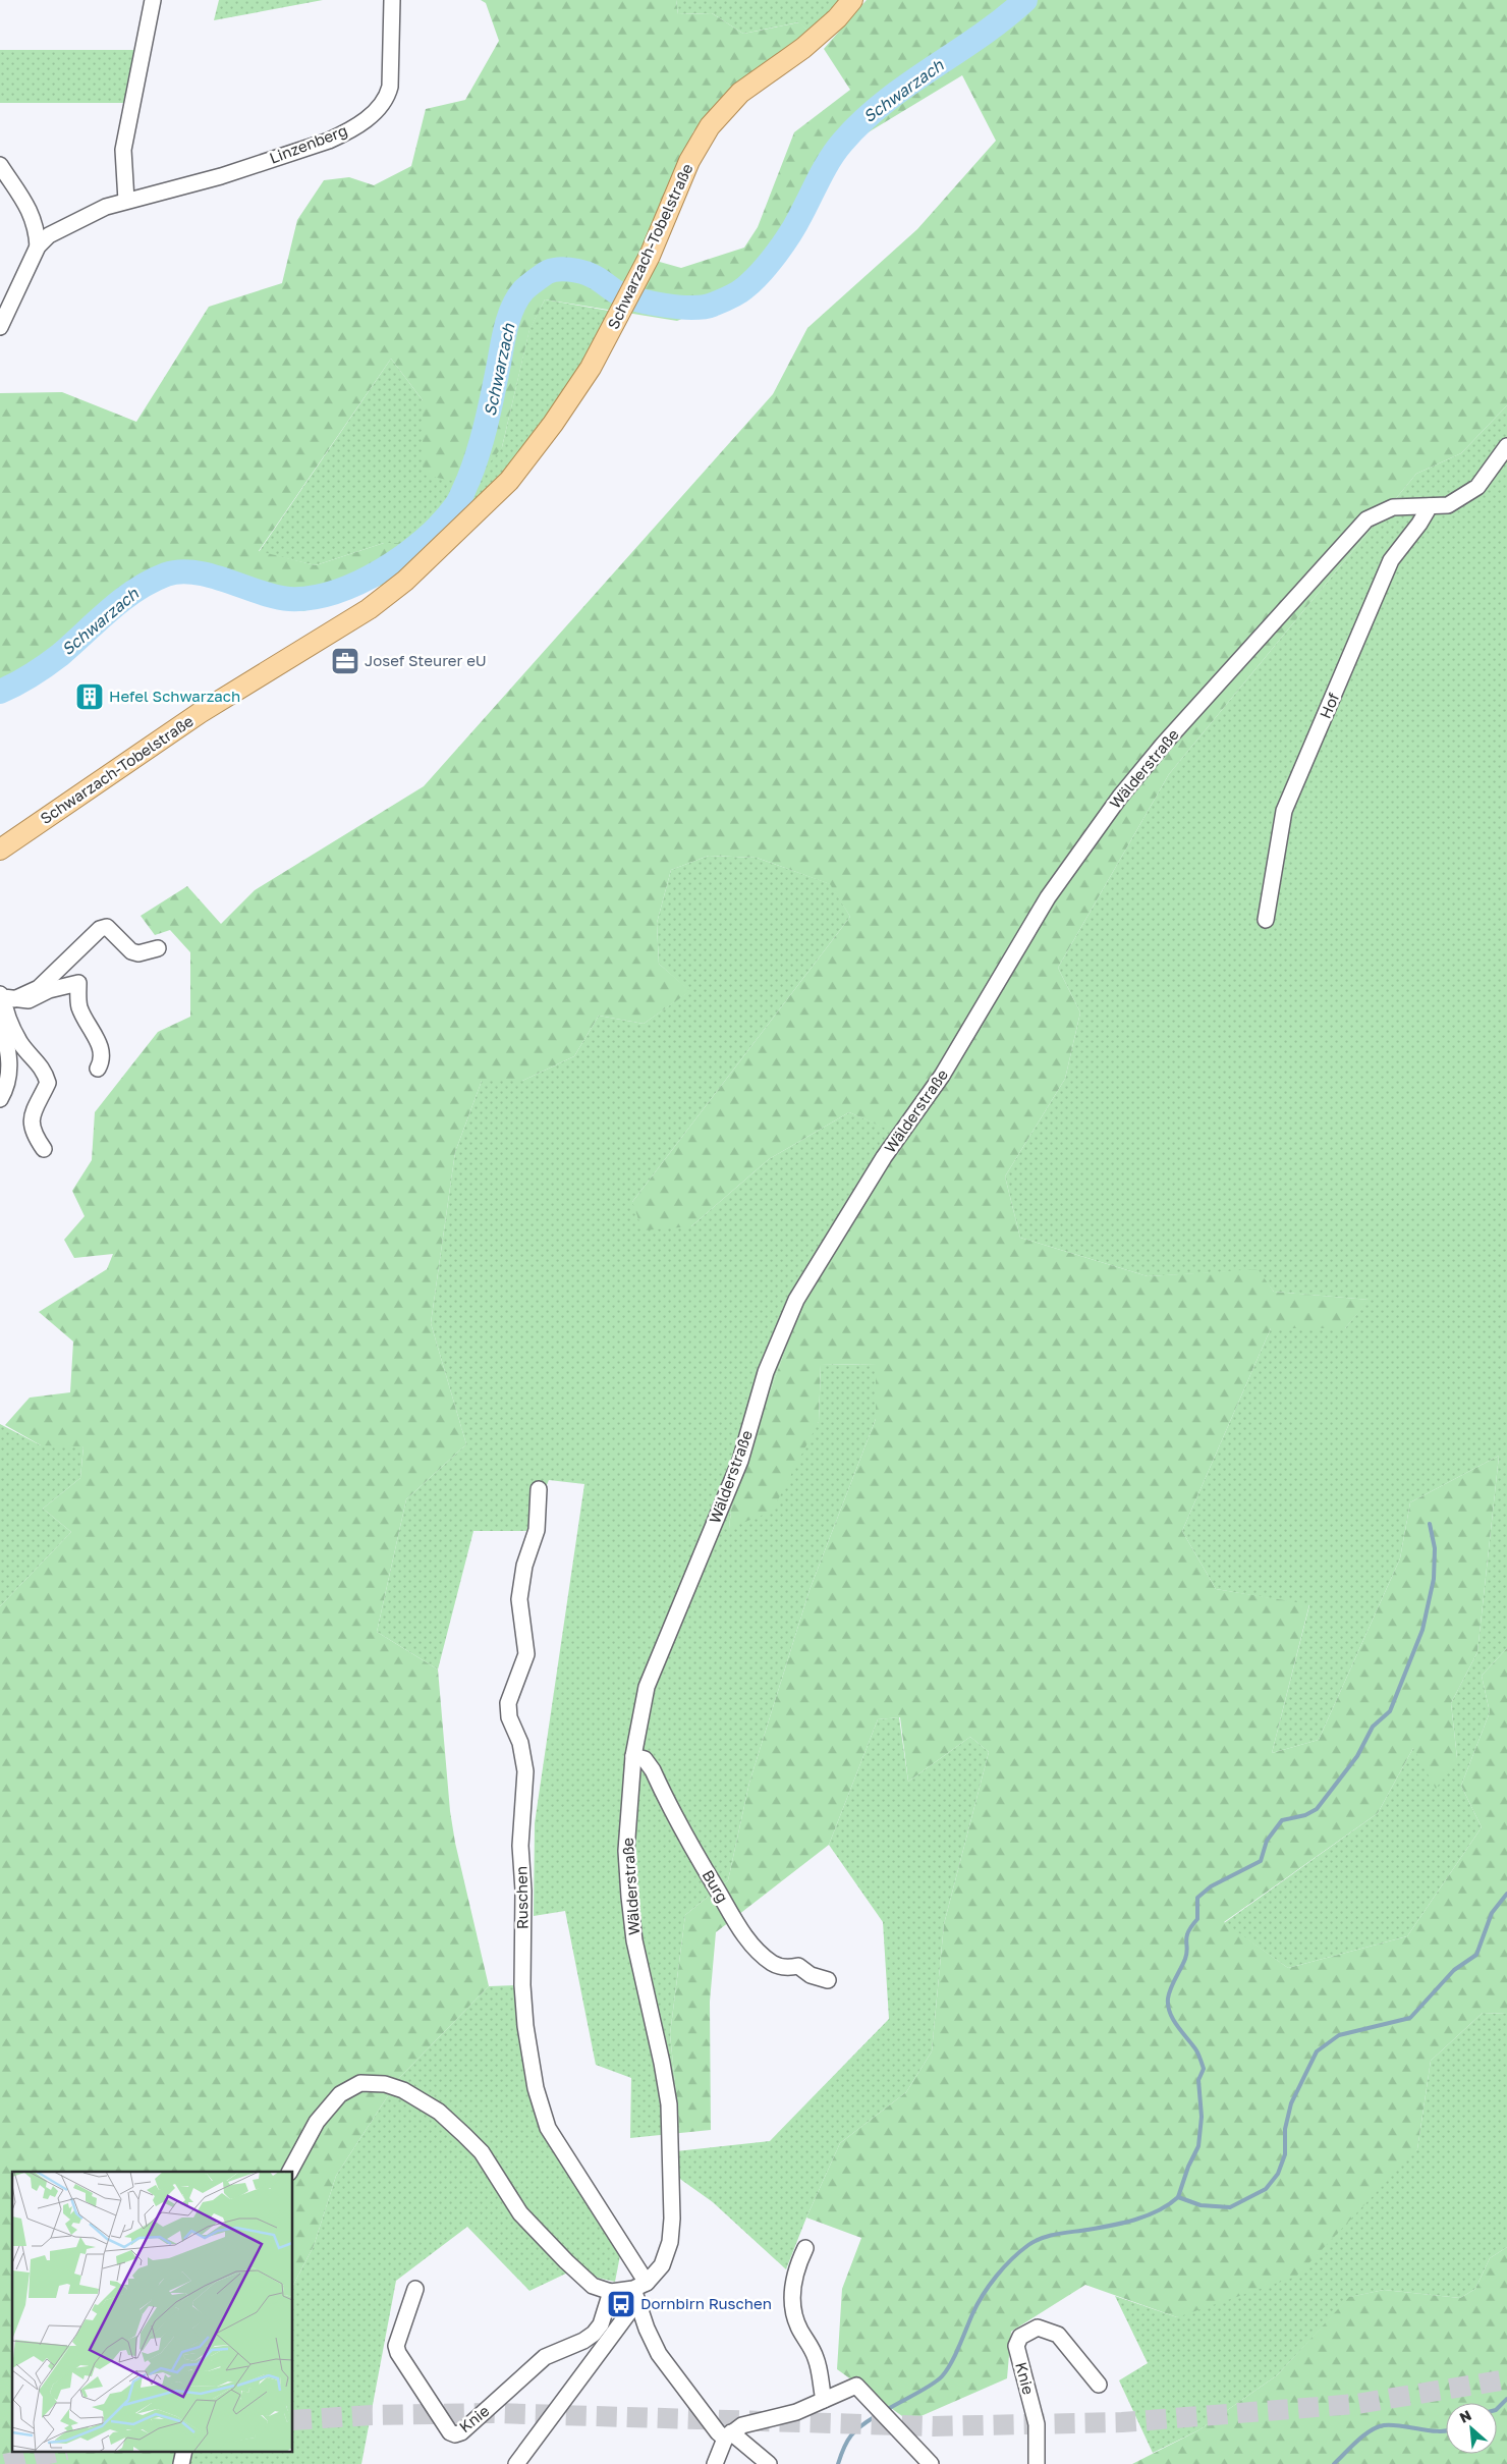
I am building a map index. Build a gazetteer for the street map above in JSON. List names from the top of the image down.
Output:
{
  "streets": {
    "main road": ["Schwarzach-Tobelstraße"],
    "street": [
      "Linzenberg",
      "Hof",
      "Wälderstraße",
      "Burg",
      "Ruschen",
      "Knie"
    ]
  },
  "crossings": [
    ["Hof", "Wälderstraße"],
    ["Wälderstraße", "Burg"],
    ["Wälderstraße", "Ruschen"]
  ],
  "water": ["Schwarzach"],
  "places": {
    "office": ["Josef Steurer eU"],
    "building": ["Hefel Schwarzach"],
    "bus stop": ["Dornbirn Ruschen"]
  },
  "north": "top left"
}
